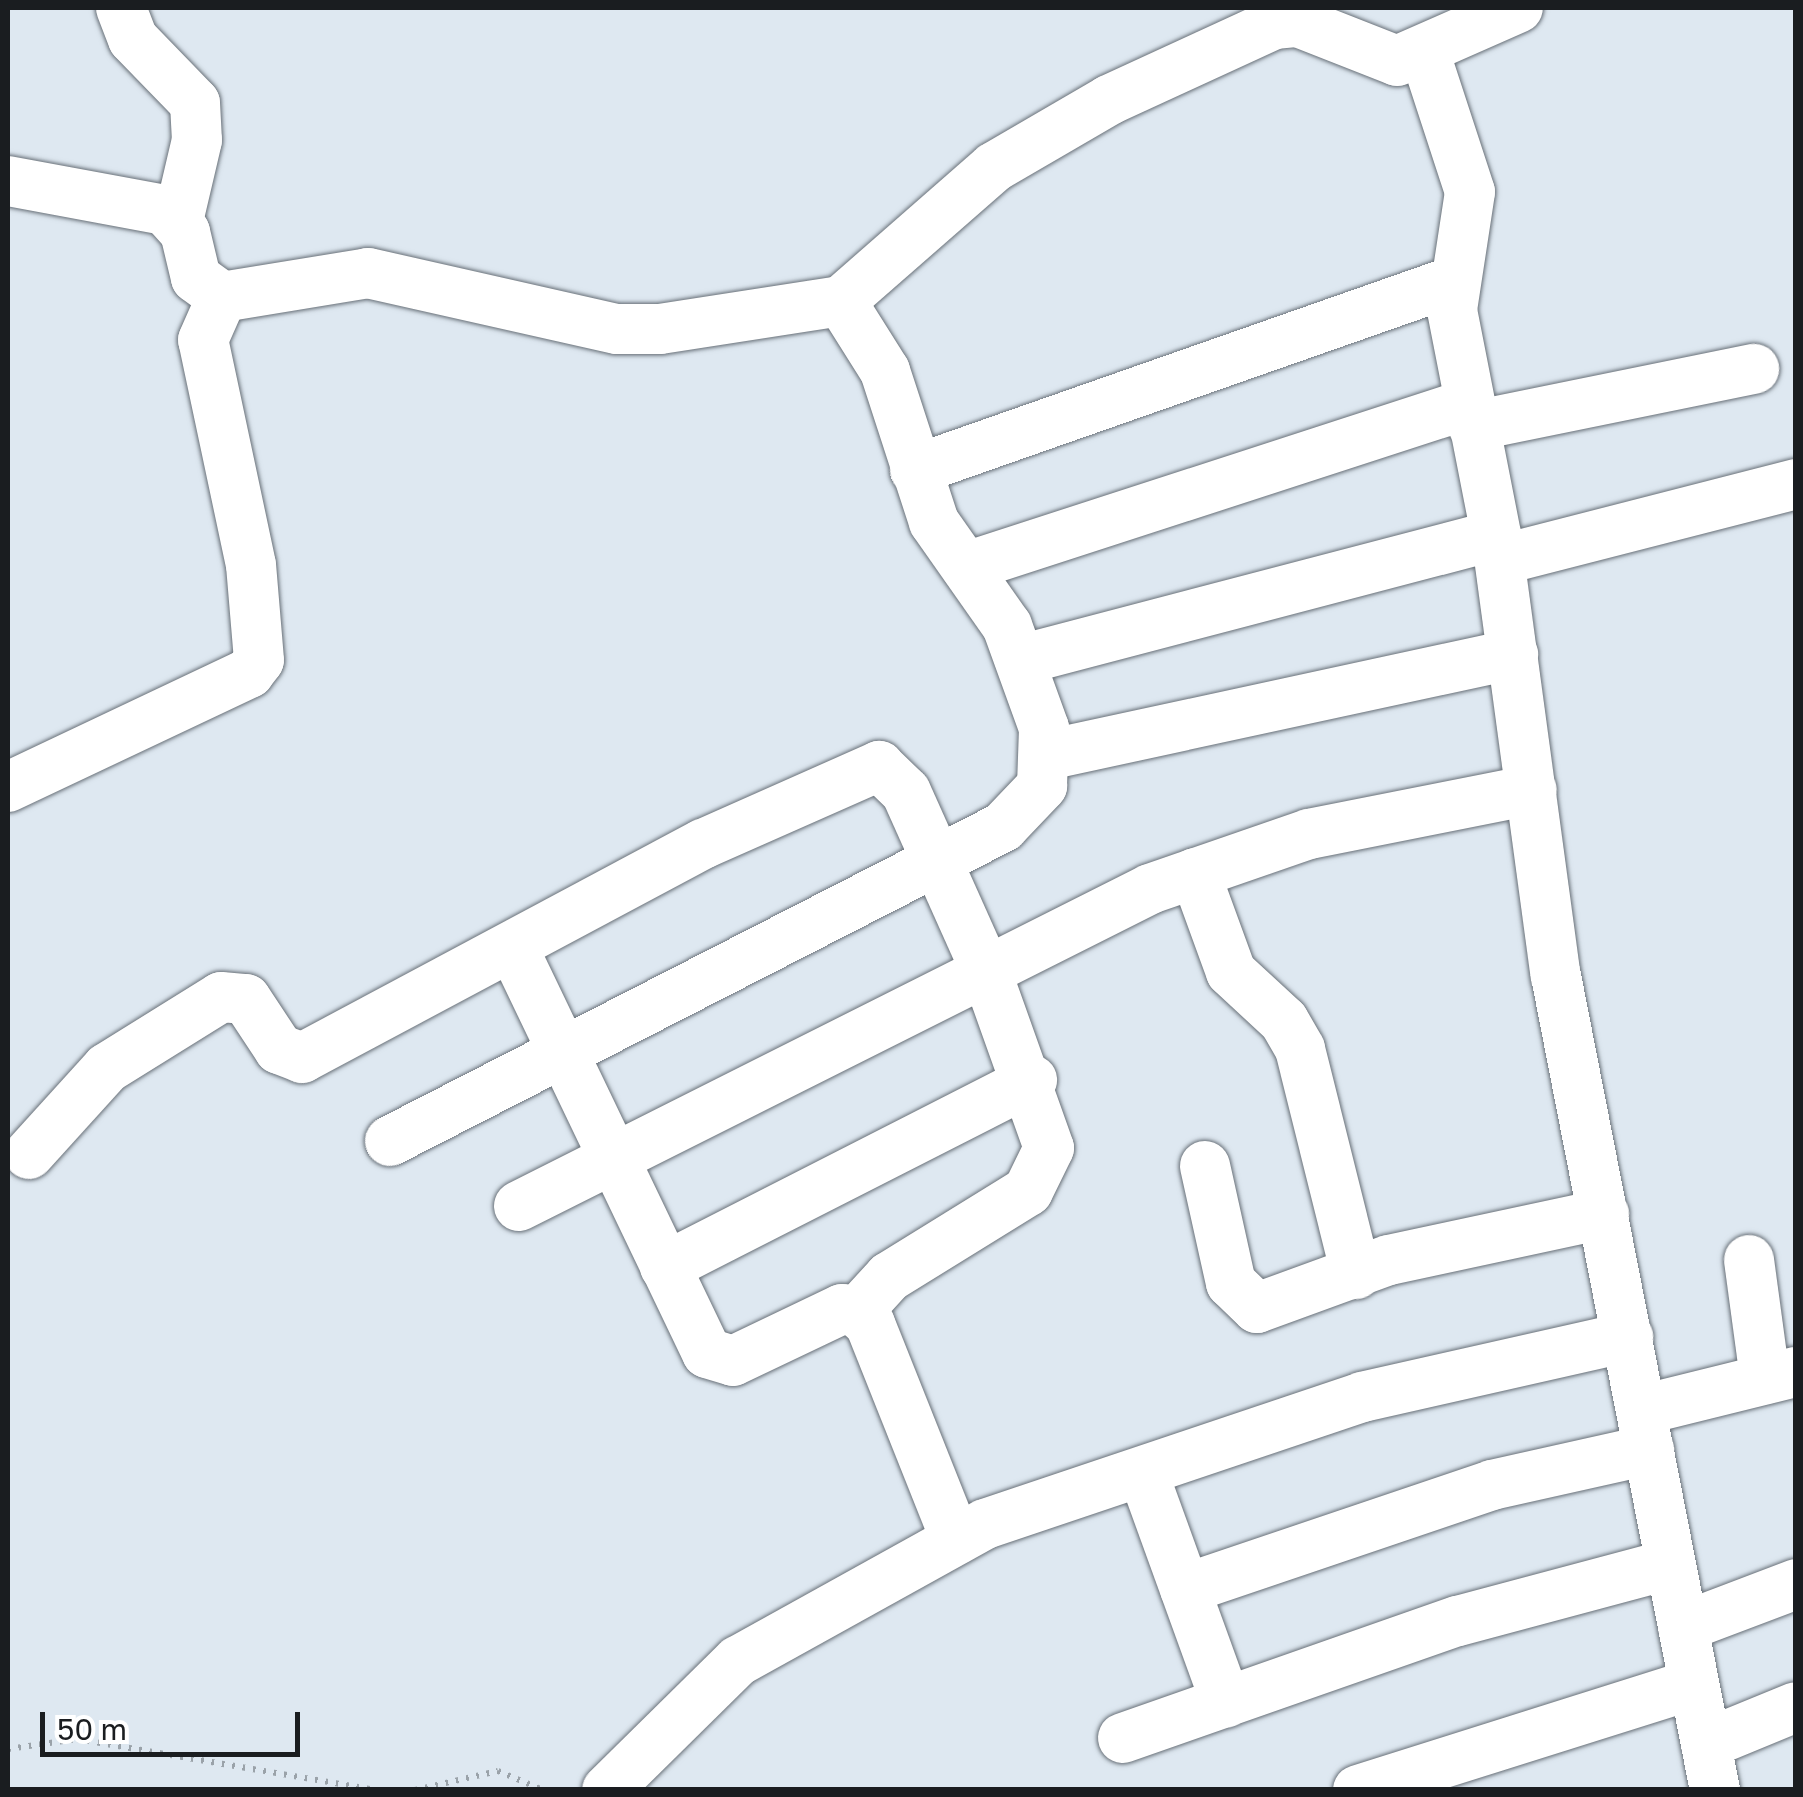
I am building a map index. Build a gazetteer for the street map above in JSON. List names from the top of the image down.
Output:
{
  "scale_bar": "50 m"
}
